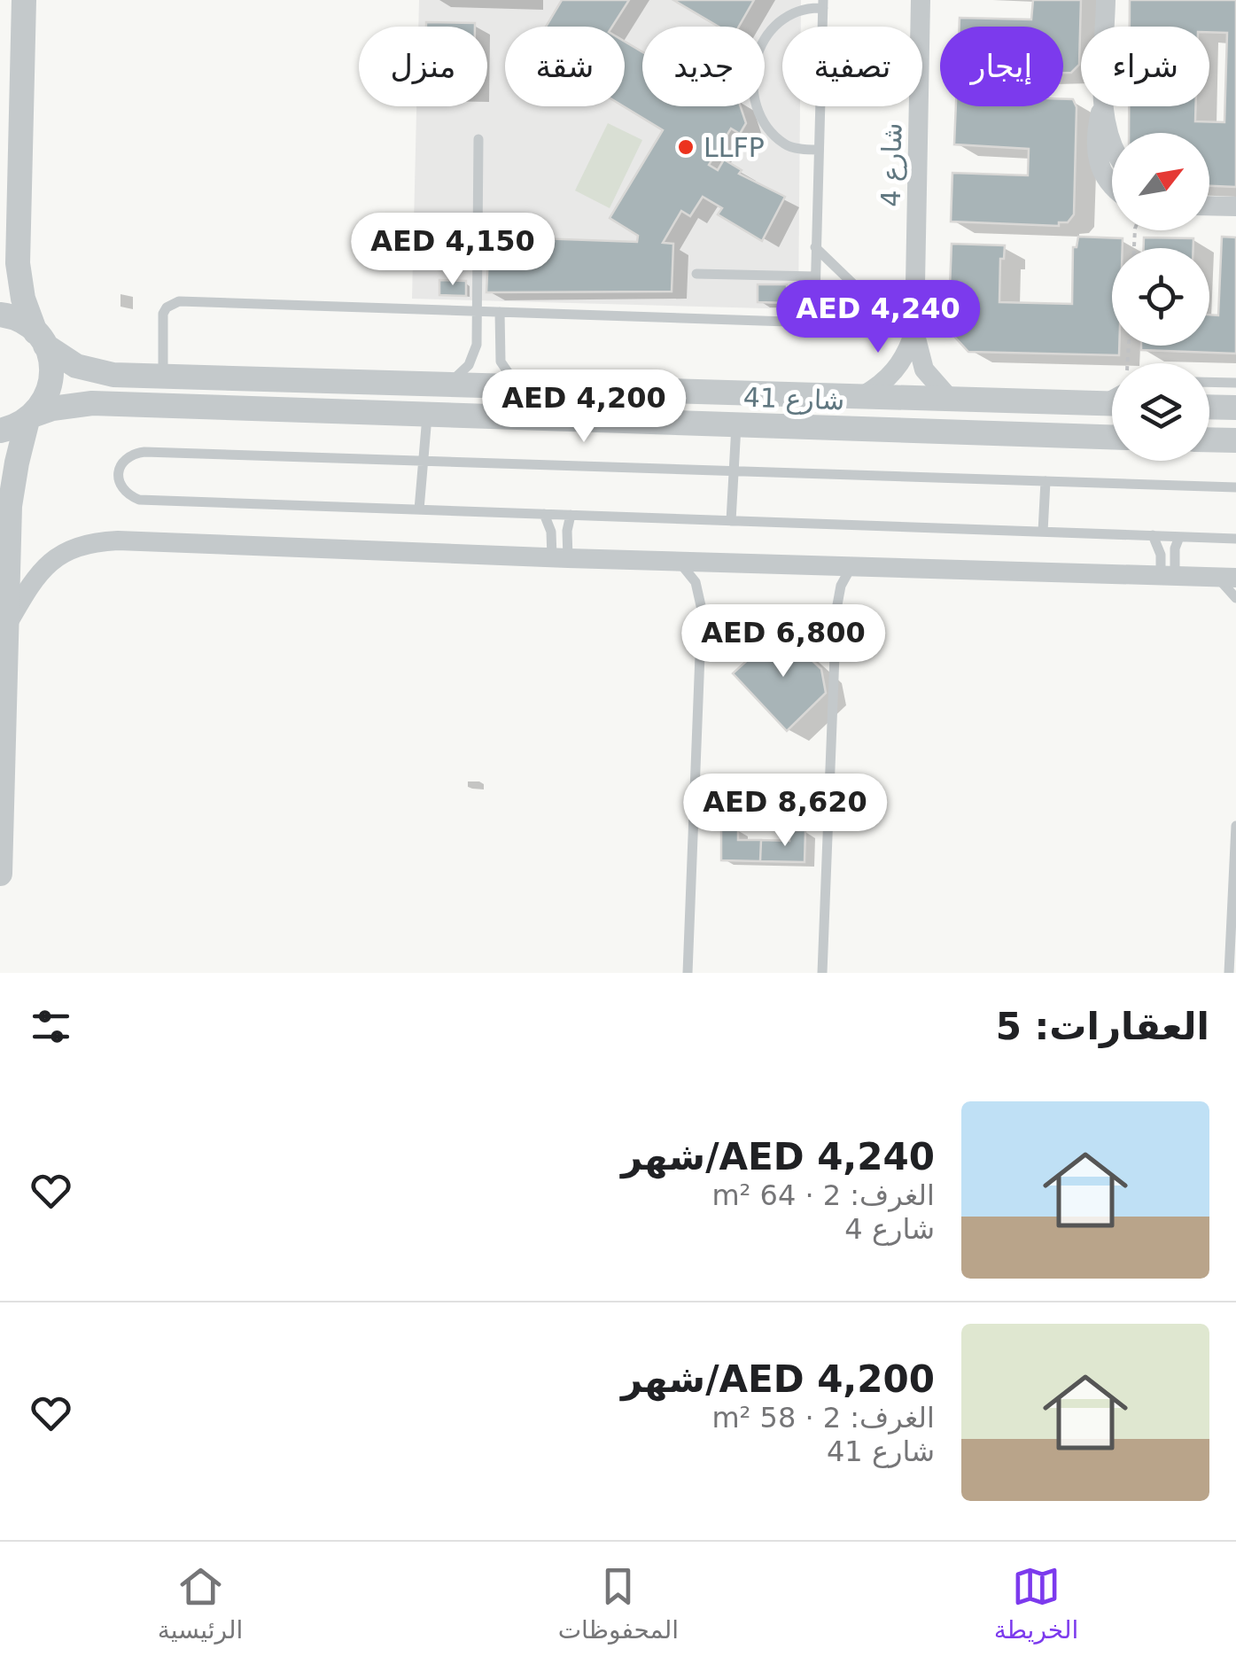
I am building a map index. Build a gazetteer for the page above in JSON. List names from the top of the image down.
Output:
{
  "streets": {
    "street": ["شارع 4", "شارع 41"]
  },
  "crossings": [
    ["شارع 4", "شارع 41"]
  ],
  "places": ["LLFP"],
  "north": "top right",
  "page": {
    "chip": [
      "شراء",
      "إيجار",
      "تصفية",
      "جديد",
      "شقة",
      "منزل"
    ],
    "price": [
      "AED 4,150",
      "AED 4,240",
      "AED 4,200",
      "AED 6,800",
      "AED 8,620"
    ],
    "heading": "العقارات: 5",
    "list": [
      {
        "name": "AED 4,240/شهر",
        "note": "الغرف: 2 · 64 m² · شارع 4"
      },
      {
        "name": "AED 4,200/شهر",
        "note": "الغرف: 2 · 58 m² · شارع 41"
      }
    ],
    "tabs": ["الخريطة", "المحفوظات", "الرئيسية"]
  }
}
